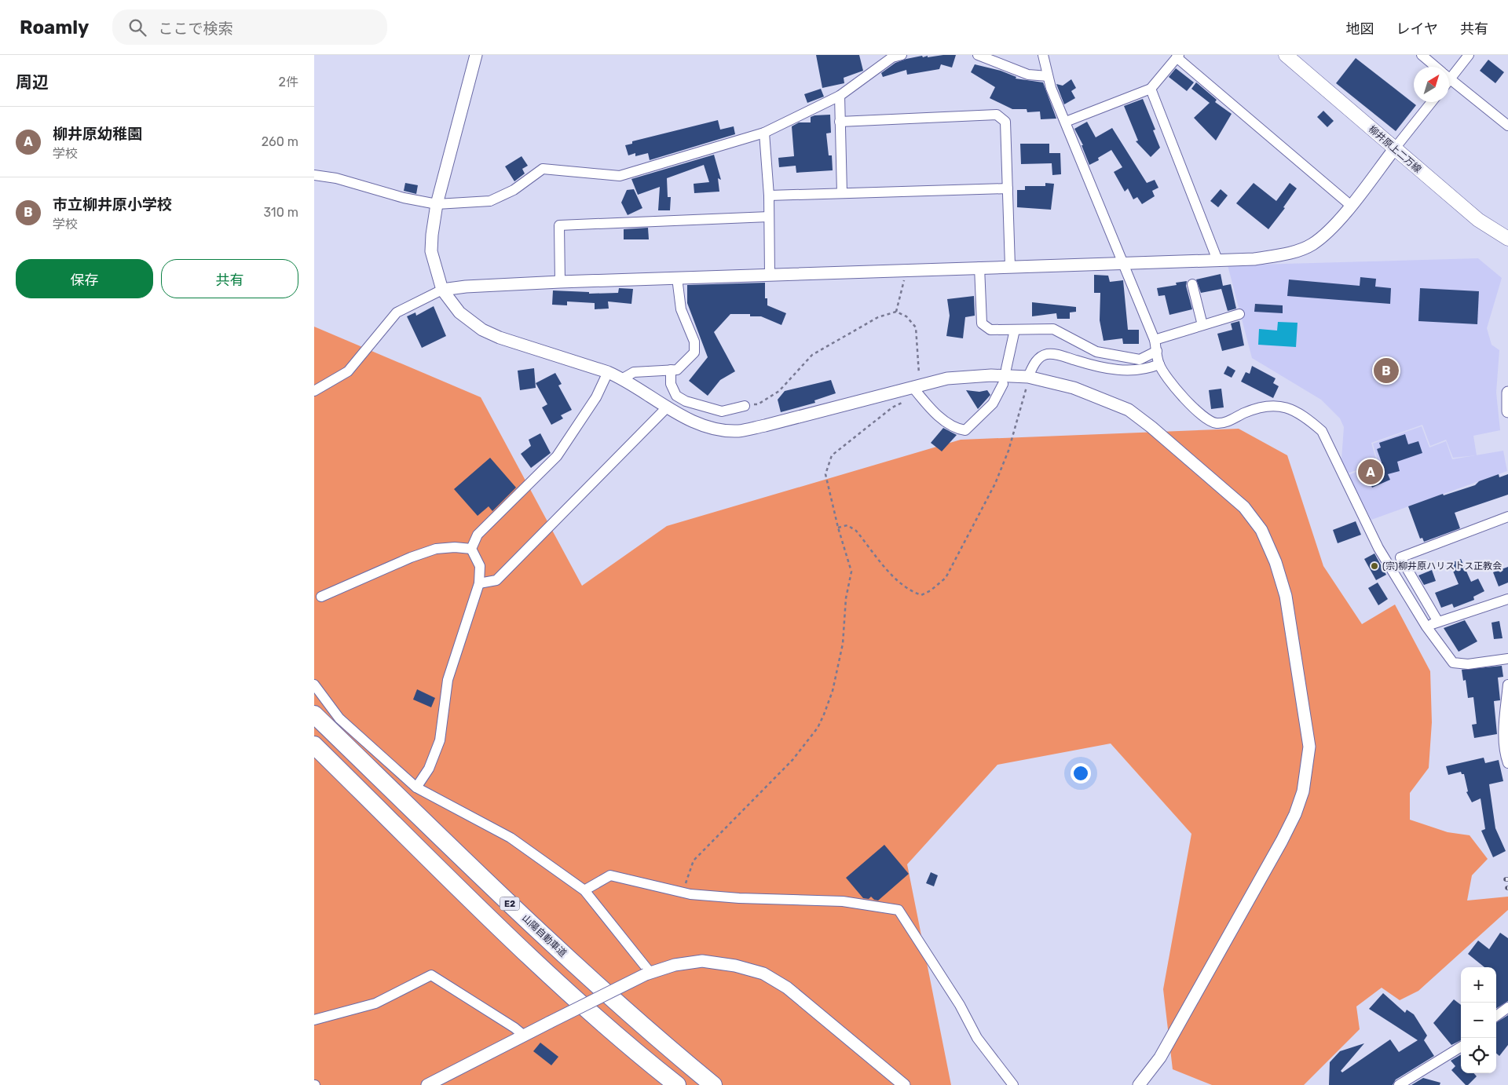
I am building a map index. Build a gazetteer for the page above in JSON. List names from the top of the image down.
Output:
{
  "streets": {
    "highway": ["E2", "山陽自動車道"],
    "main road": ["柳井原上二万線"]
  },
  "places": ["(宗)柳井原ハリストス正教会"],
  "north": "top right",
  "page": {
    "header": "Roamly",
    "search": "ここで検索",
    "nav": ["地図", "レイヤ", "共有"],
    "heading": ["周辺", "2件"],
    "list": [
      {
        "mark": "A",
        "name": "柳井原幼稚園",
        "note": "学校",
        "value": "260 m"
      },
      {
        "mark": "B",
        "name": "市立柳井原小学校",
        "note": "学校",
        "value": "310 m"
      }
    ],
    "buttons": ["保存", "共有"],
    "pins": ["B", "A"],
    "map_buttons": ["+", "−"]
  }
}
